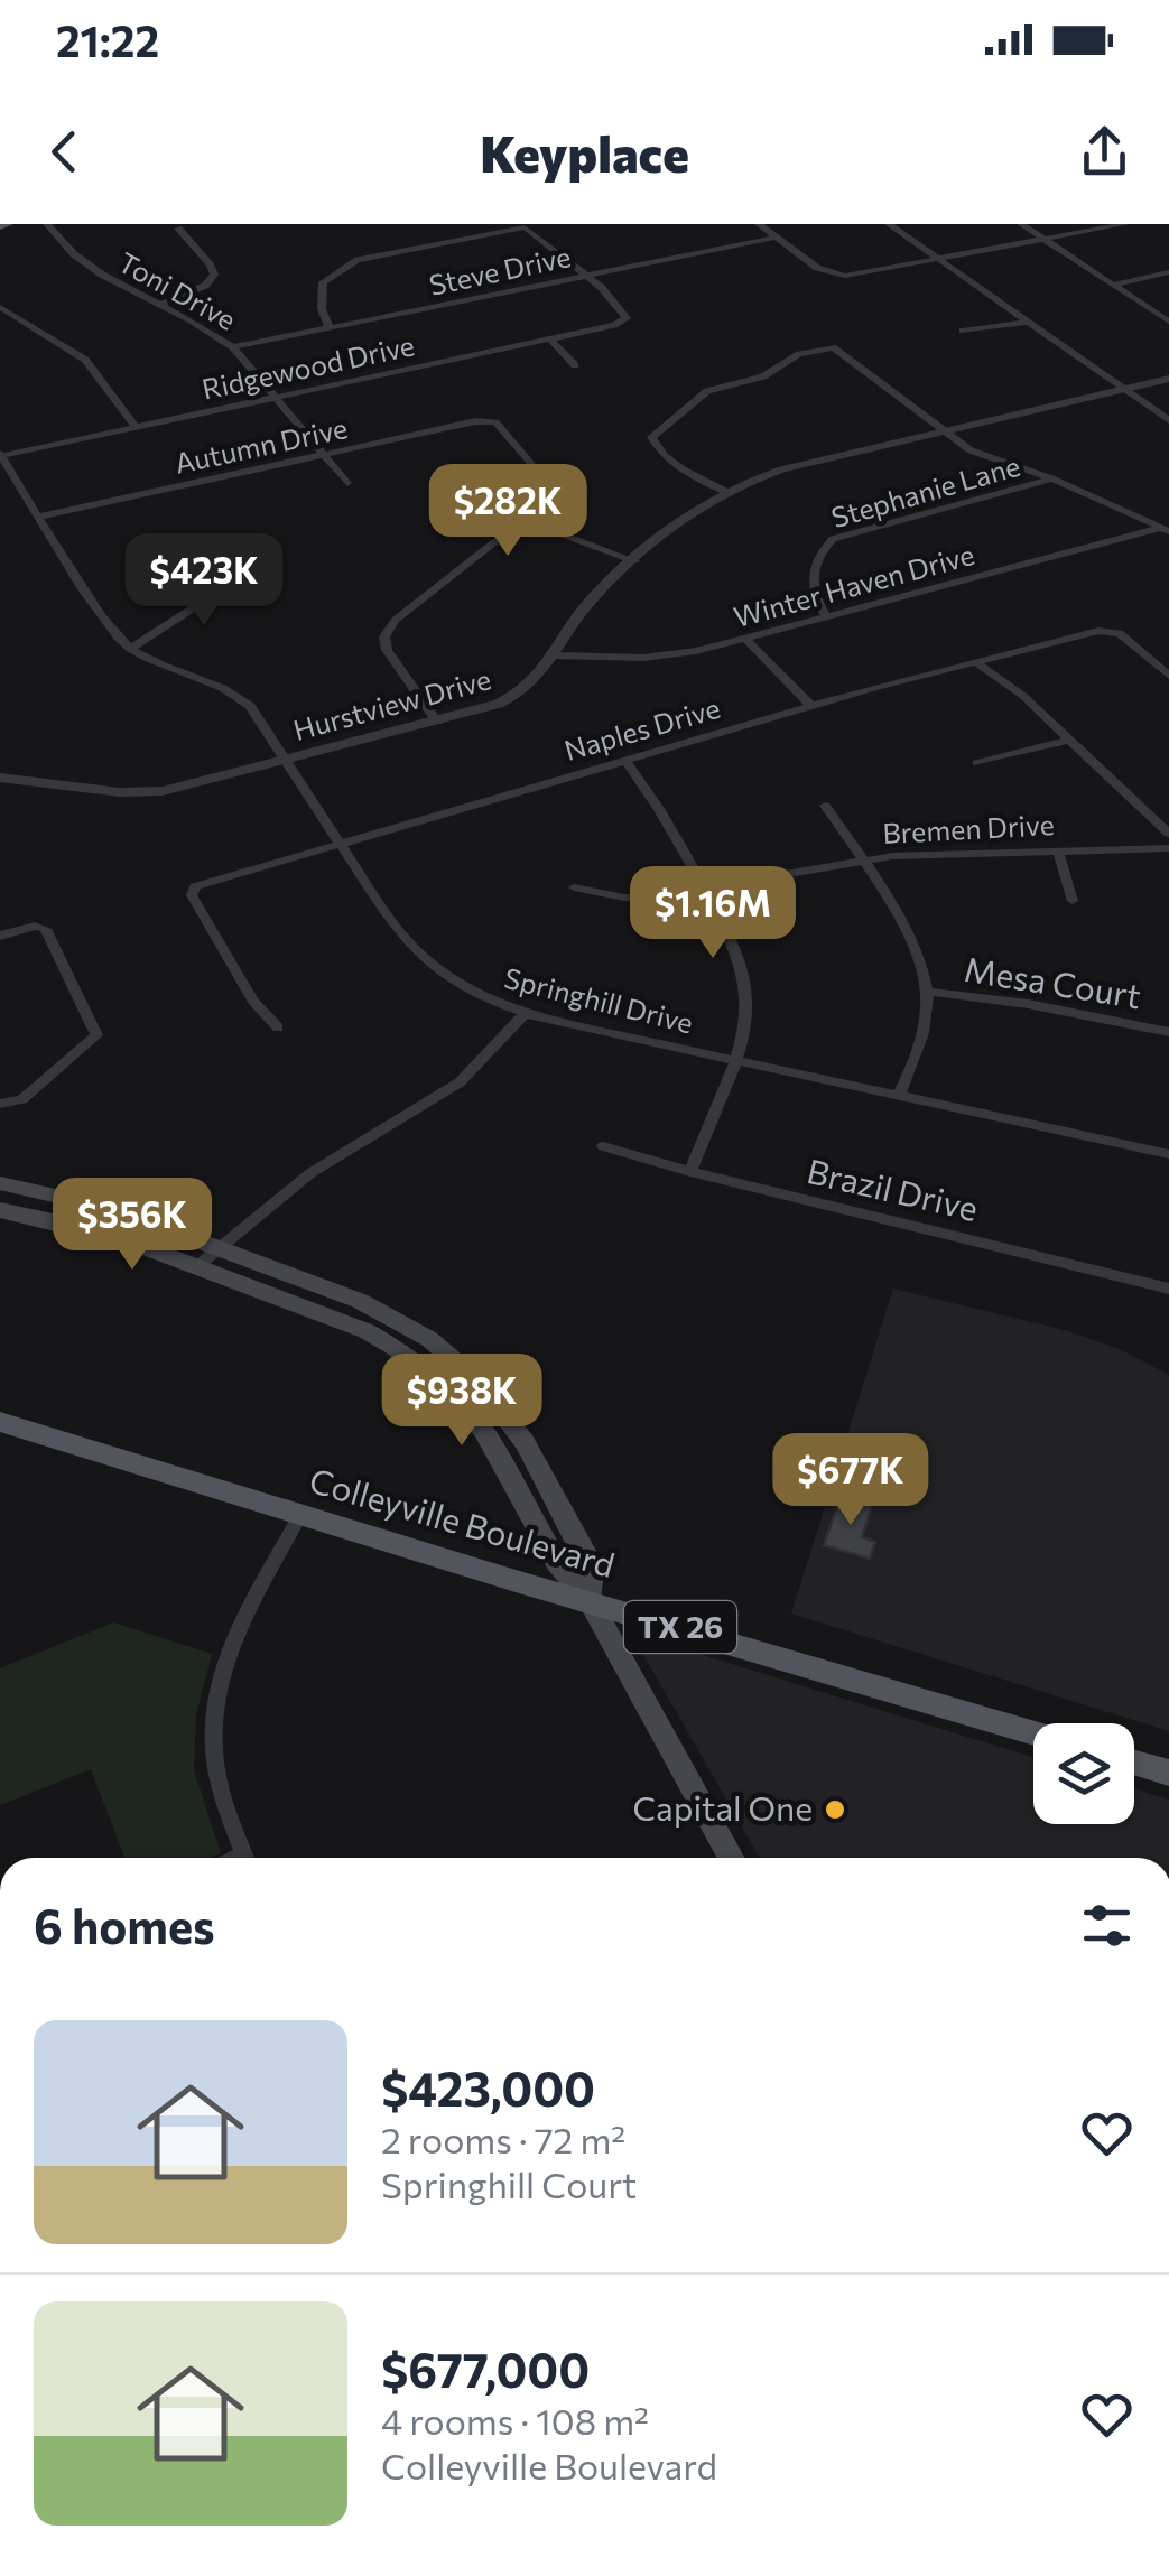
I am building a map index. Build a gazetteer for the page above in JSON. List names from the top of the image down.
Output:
{
  "streets": {
    "main road": ["Colleyville Boulevard", "TX 26"],
    "street": [
      "Steve Drive",
      "Toni Drive",
      "Ridgewood Drive",
      "Autumn Drive",
      "Stephanie Lane",
      "Winter Haven Drive",
      "Hurstview Drive",
      "Naples Drive",
      "Bremen Drive",
      "Mesa Court",
      "Springhill Drive",
      "Brazil Drive"
    ]
  },
  "crossings": [
    ["Steve Drive", "Toni Drive"],
    ["Steve Drive", "Ridgewood Drive"],
    ["Toni Drive", "Ridgewood Drive"],
    ["Toni Drive", "Autumn Drive"],
    ["Ridgewood Drive", "Springhill Drive"],
    ["Autumn Drive", "Springhill Drive"],
    ["Stephanie Lane", "Winter Haven Drive"],
    ["Winter Haven Drive", "Hurstview Drive"],
    ["Hurstview Drive", "Springhill Drive"],
    ["Naples Drive", "Springhill Drive"]
  ],
  "places": ["Capital One"],
  "page": {
    "status": "21:22",
    "header": "Keyplace",
    "price": [
      "$282K",
      "$423K",
      "$1.16M",
      "$356K",
      "$938K",
      "$677K"
    ],
    "heading": "6 homes",
    "list": [
      {
        "name": "$423,000",
        "note": "2 rooms · 72 m² · Springhill Court"
      },
      {
        "name": "$677,000",
        "note": "4 rooms · 108 m² · Colleyville Boulevard"
      }
    ]
  }
}
